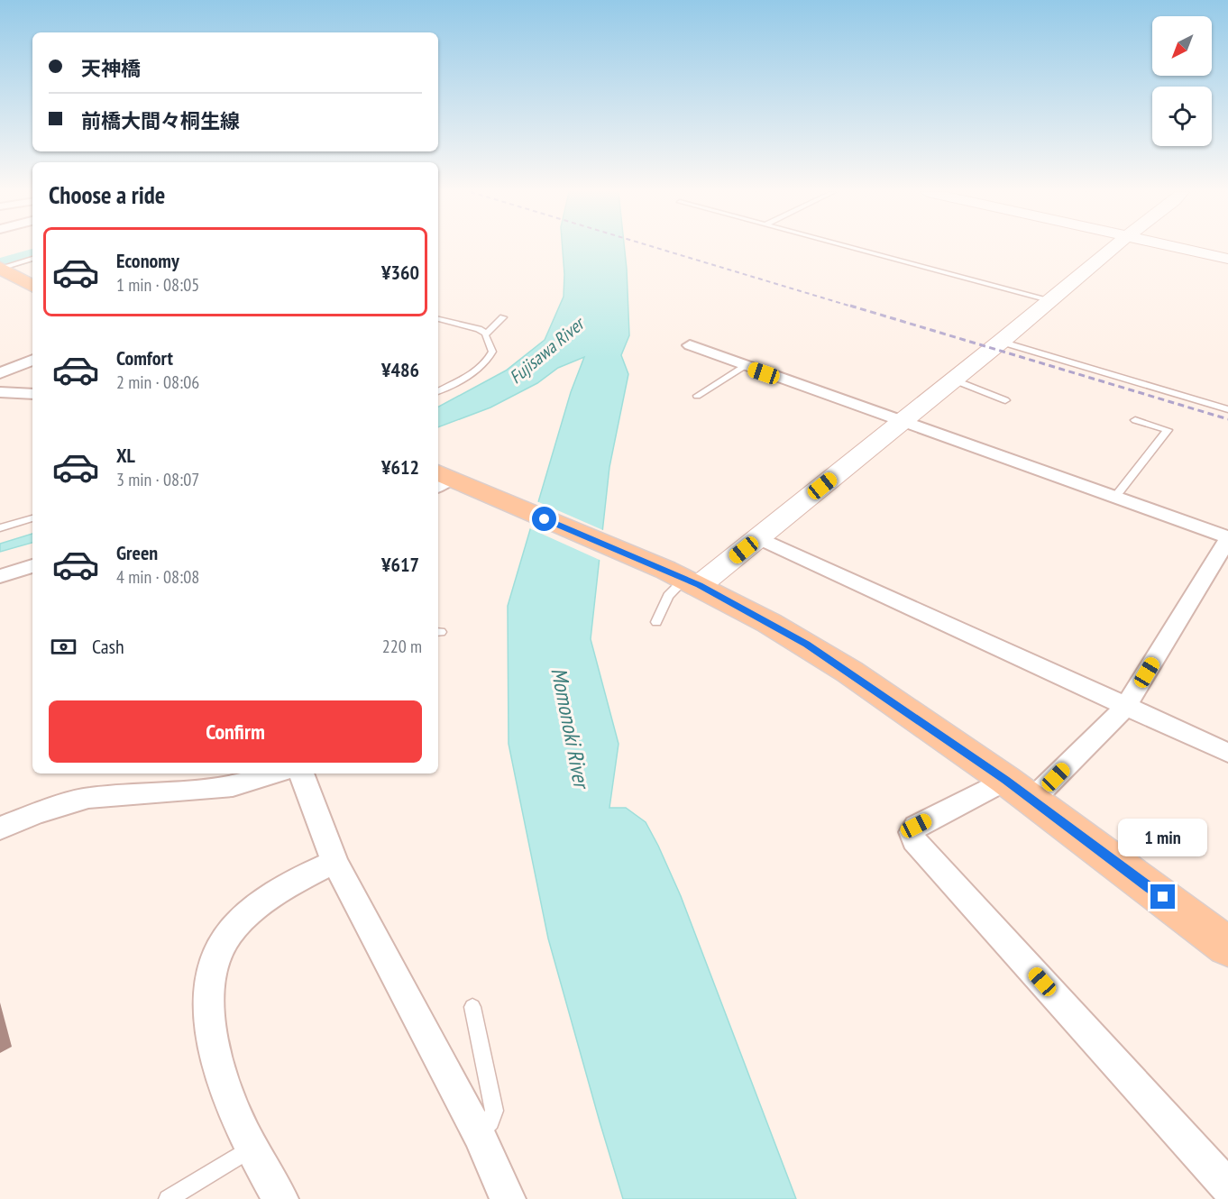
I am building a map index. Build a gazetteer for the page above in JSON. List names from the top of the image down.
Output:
{
  "water": ["Fujisawa River", "Momonoki River"],
  "north": "bottom left",
  "page": {
    "banner": ["天神橋", "前橋大間々桐生線"],
    "heading": "Choose a ride",
    "list": [
      {
        "name": "Economy",
        "note": "1 min · 08:05",
        "value": "¥360"
      },
      {
        "name": "Comfort",
        "note": "2 min · 08:06",
        "value": "¥486"
      },
      {
        "name": "XL",
        "note": "3 min · 08:07",
        "value": "¥612"
      },
      {
        "name": "Green",
        "note": "4 min · 08:08",
        "value": "¥617"
      }
    ],
    "pay": ["Cash", "220 m"],
    "buttons": "Confirm",
    "bubble": "1 min"
  }
}
